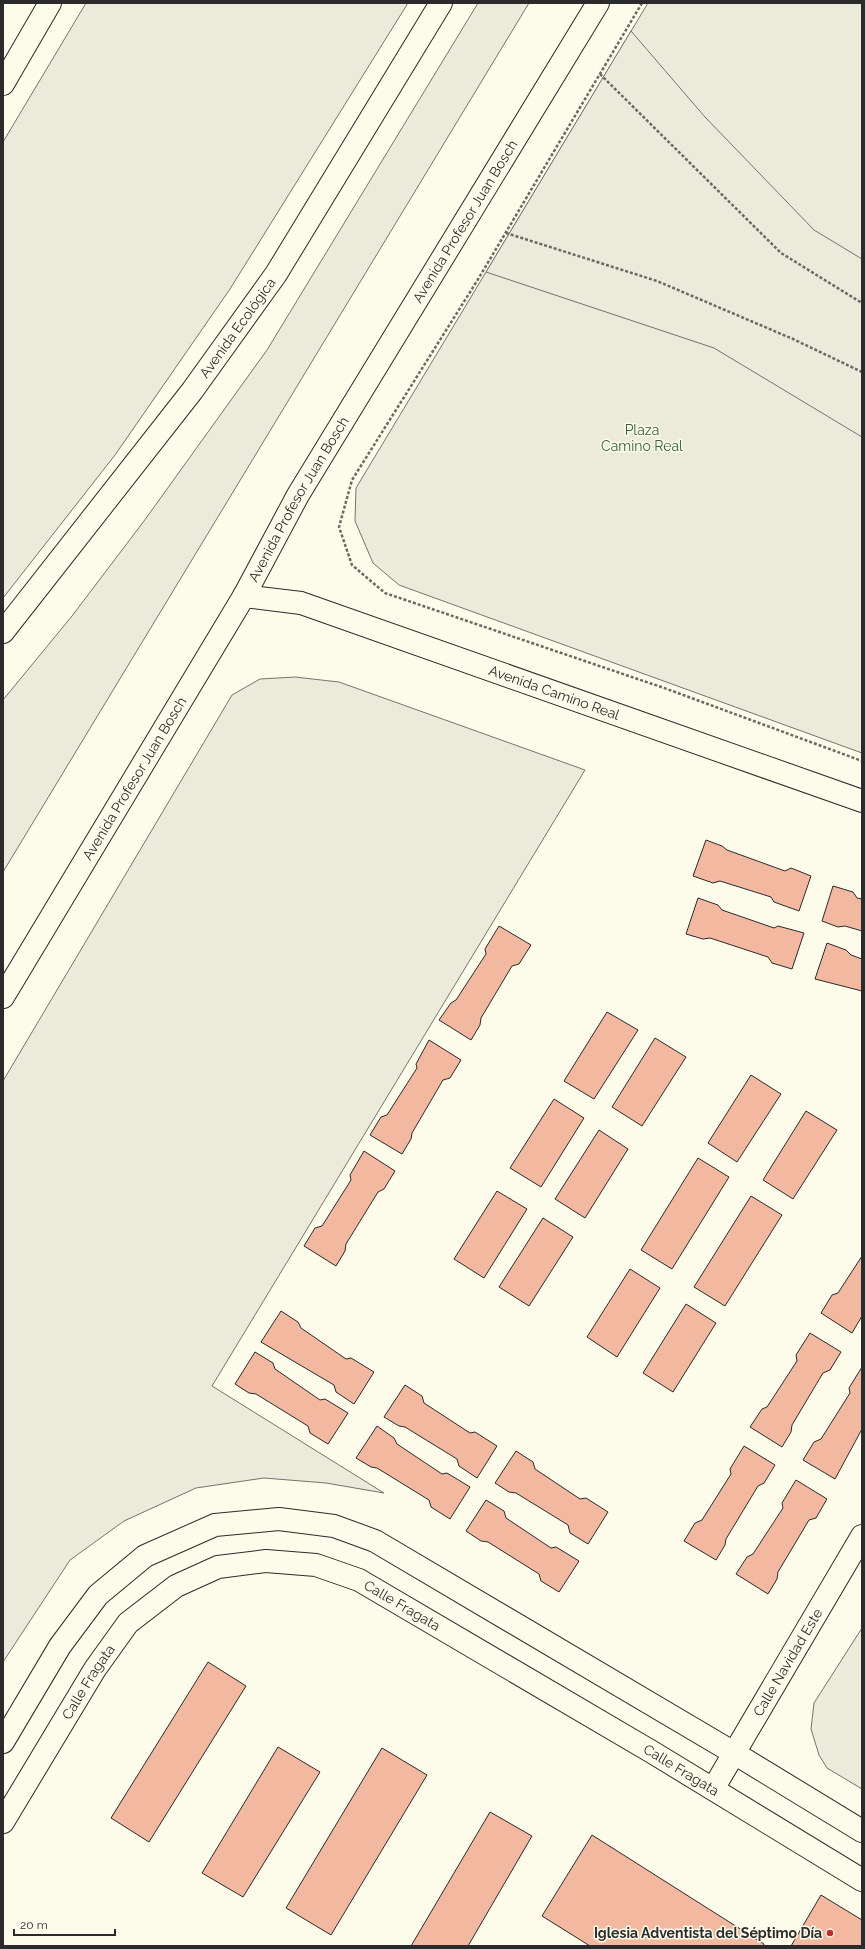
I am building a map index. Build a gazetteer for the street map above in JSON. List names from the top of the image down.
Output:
{
  "streets": {
    "street": [
      "Avenida Profesor Juan Bosch",
      "Avenida Ecológica",
      "Avenida Camino Real",
      "Calle Fragata",
      "Calle Navidad Este"
    ]
  },
  "crossings": [
    ["Avenida Profesor Juan Bosch", "Avenida Camino Real"],
    ["Calle Fragata", "Calle Navidad Este"]
  ],
  "parks": ["Plaza Camino Real"],
  "places": ["Iglesia Adventista del Séptimo Día"],
  "scale_bar": "20 m"
}
